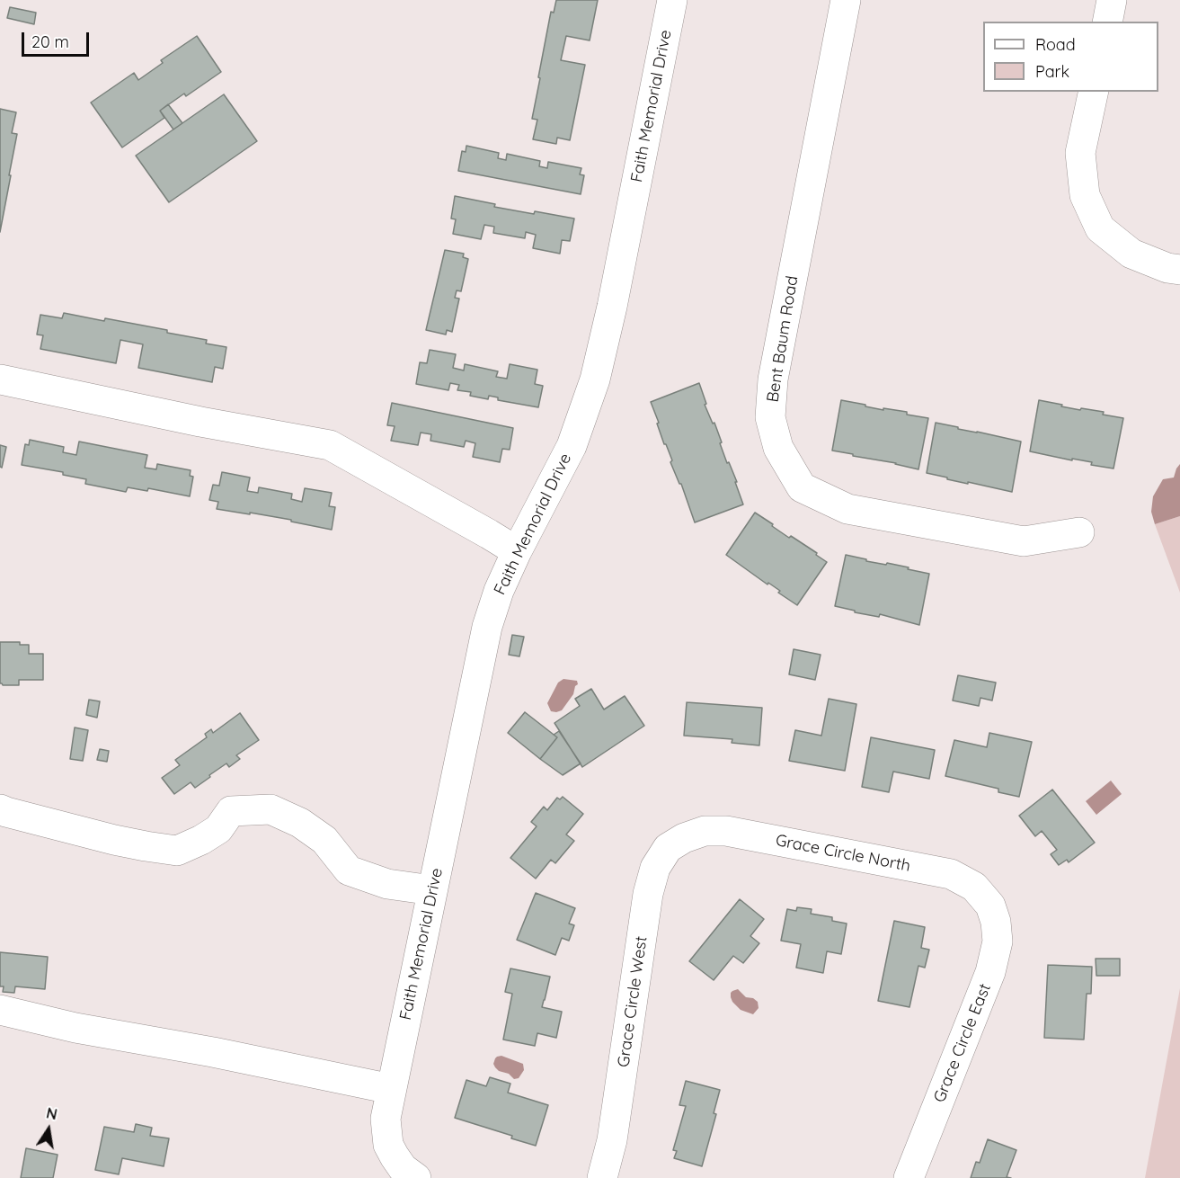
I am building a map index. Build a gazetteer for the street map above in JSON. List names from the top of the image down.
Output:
{
  "streets": {
    "street": [
      "Faith Memorial Drive",
      "Bent Baum Road",
      "Grace Circle North",
      "Grace Circle West",
      "Grace Circle East"
    ]
  },
  "crossings": [
    ["Grace Circle North", "Grace Circle West"],
    ["Grace Circle North", "Grace Circle East"]
  ],
  "legend": ["Road", "Park"],
  "scale_bar": "20 m",
  "north": "top"
}
